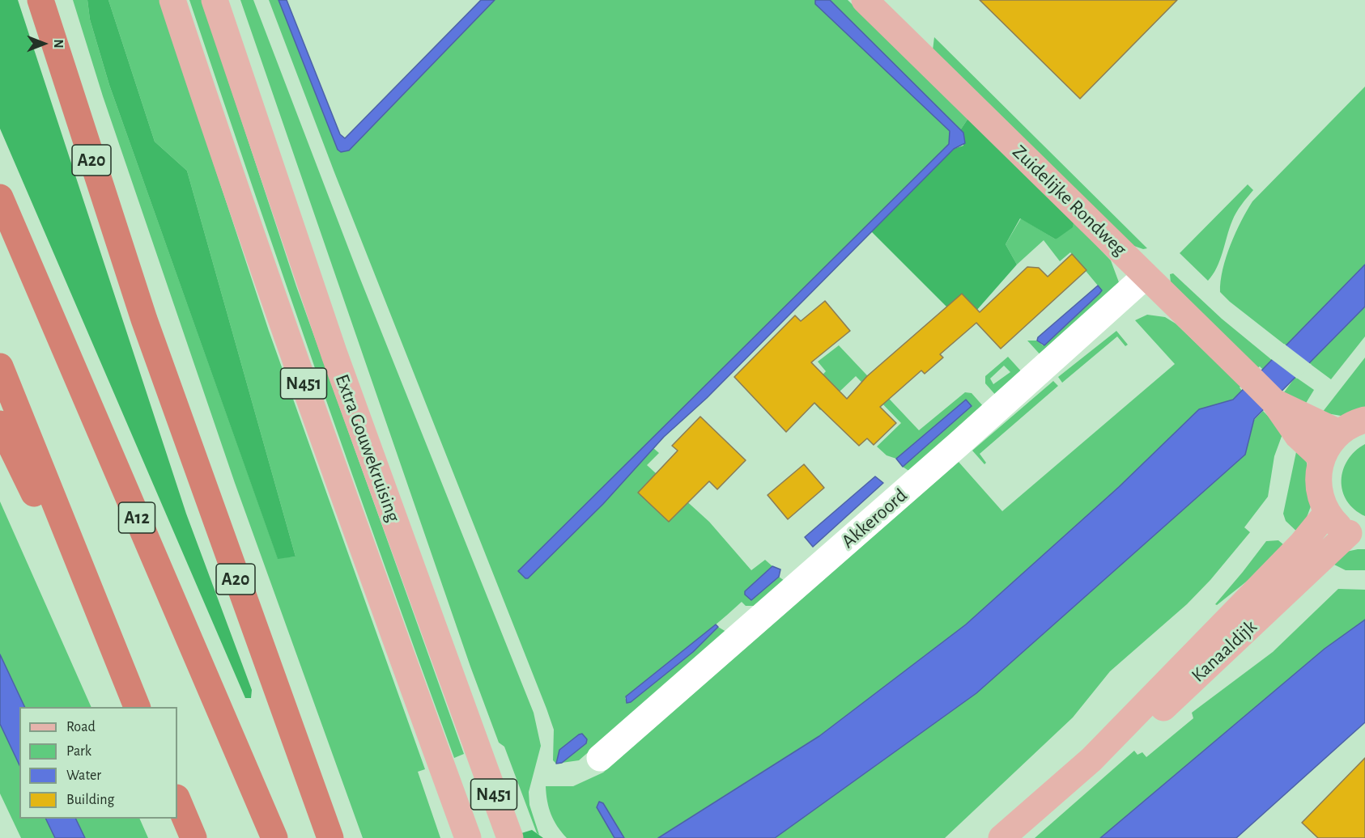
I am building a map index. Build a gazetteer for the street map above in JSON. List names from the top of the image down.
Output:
{
  "streets": {
    "highway": ["A20", "A12"],
    "main road": [
      "Zuidelijke Rondweg",
      "N451",
      "Extra Gouwekruising",
      "Kanaaldijk"
    ],
    "street": ["Akkeroord"]
  },
  "crossings": [
    ["Zuidelijke Rondweg", "Akkeroord"]
  ],
  "legend": [
    "Road",
    "Park",
    "Water",
    "Building"
  ],
  "north": "right"
}
